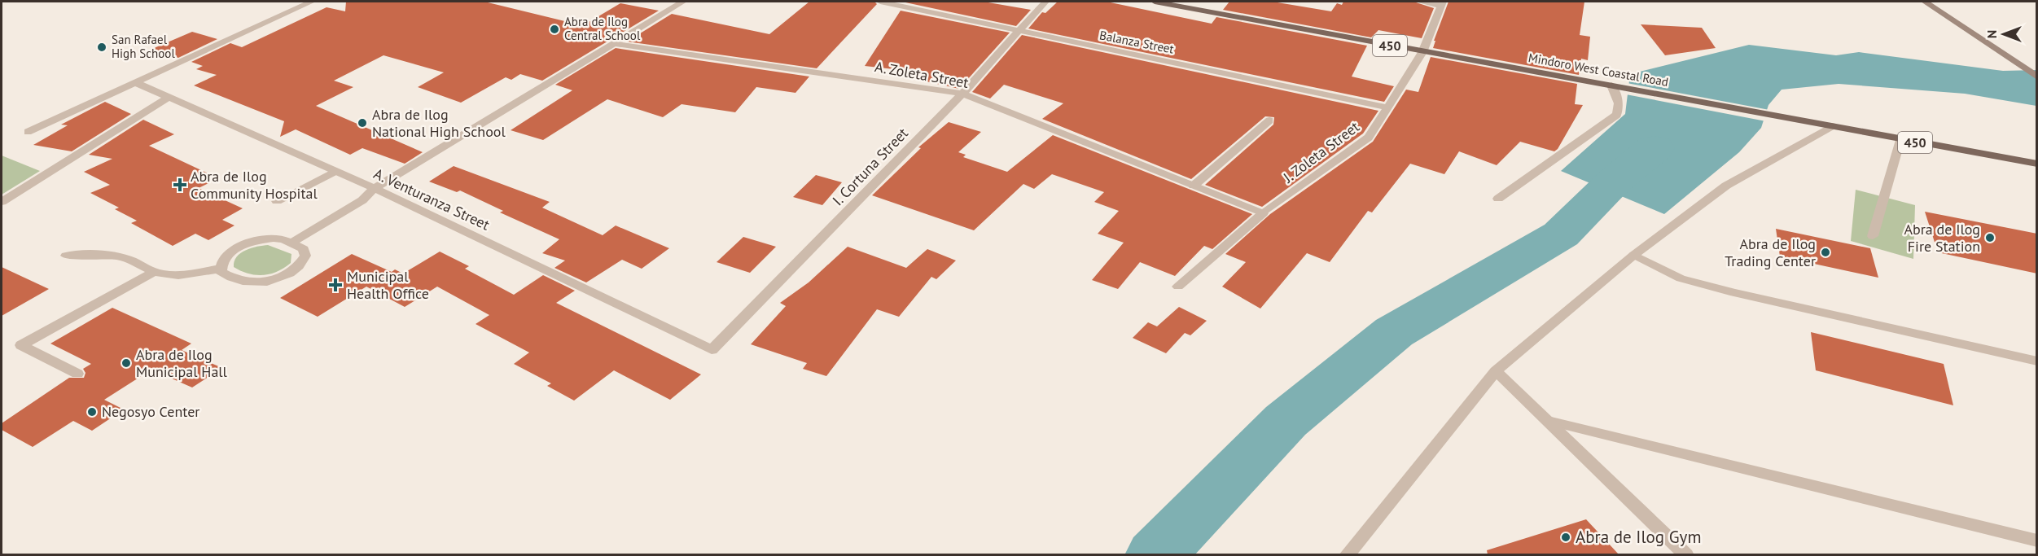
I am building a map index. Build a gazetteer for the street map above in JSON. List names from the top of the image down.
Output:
{
  "streets": {
    "main road": ["450", "Mindoro West Coastal Road"],
    "street": [
      "Balanza Street",
      "A. Zoleta Street",
      "J. Zoleta Street",
      "I. Cortuna Street",
      "A. Venturanza Street"
    ]
  },
  "crossings": [
    ["Balanza Street", "J. Zoleta Street"],
    ["Balanza Street", "I. Cortuna Street"],
    ["Mindoro West Coastal Road", "J. Zoleta Street"],
    ["A. Zoleta Street", "J. Zoleta Street"],
    ["A. Zoleta Street", "I. Cortuna Street"],
    ["I. Cortuna Street", "A. Venturanza Street"]
  ],
  "places": {
    "other": [
      "Abra de Ilog Central School",
      "San Rafael High School",
      "Abra de Ilog National High School",
      "Abra de Ilog Fire Station",
      "Abra de Ilog Trading Center",
      "Abra de Ilog Municipal Hall",
      "Negosyo Center",
      "Abra de Ilog Gym"
    ],
    "health": ["Abra de Ilog Community Hospital", "Municipal Health Office"]
  },
  "north": "left"
}
